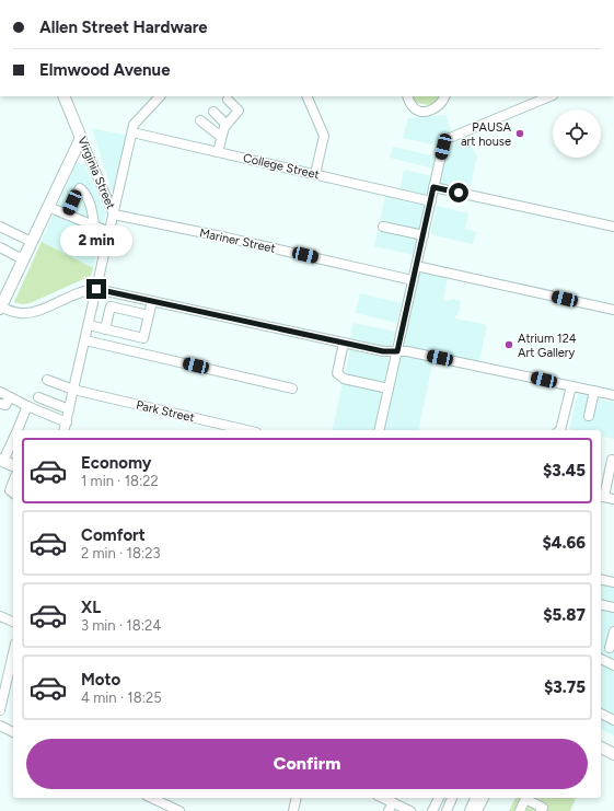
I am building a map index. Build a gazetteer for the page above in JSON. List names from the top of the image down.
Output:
{
  "streets": {
    "main road": ["Virginia Street"],
    "street": ["College Street", "Mariner Street", "Park Street"]
  },
  "crossings": [
    ["Virginia Street", "Mariner Street"],
    ["Virginia Street", "Park Street"]
  ],
  "places": ["PAUSA art house", "Atrium 124 Art Gallery"],
  "page": {
    "banner": ["Allen Street Hardware", "Elmwood Avenue"],
    "bubble": "2 min",
    "list": [
      {
        "name": "Economy",
        "note": "1 min · 18:22",
        "value": "$3.45"
      },
      {
        "name": "Comfort",
        "note": "2 min · 18:23",
        "value": "$4.66"
      },
      {
        "name": "XL",
        "note": "3 min · 18:24",
        "value": "$5.87"
      },
      {
        "name": "Moto",
        "note": "4 min · 18:25",
        "value": "$3.75"
      }
    ],
    "buttons": "Confirm"
  }
}
